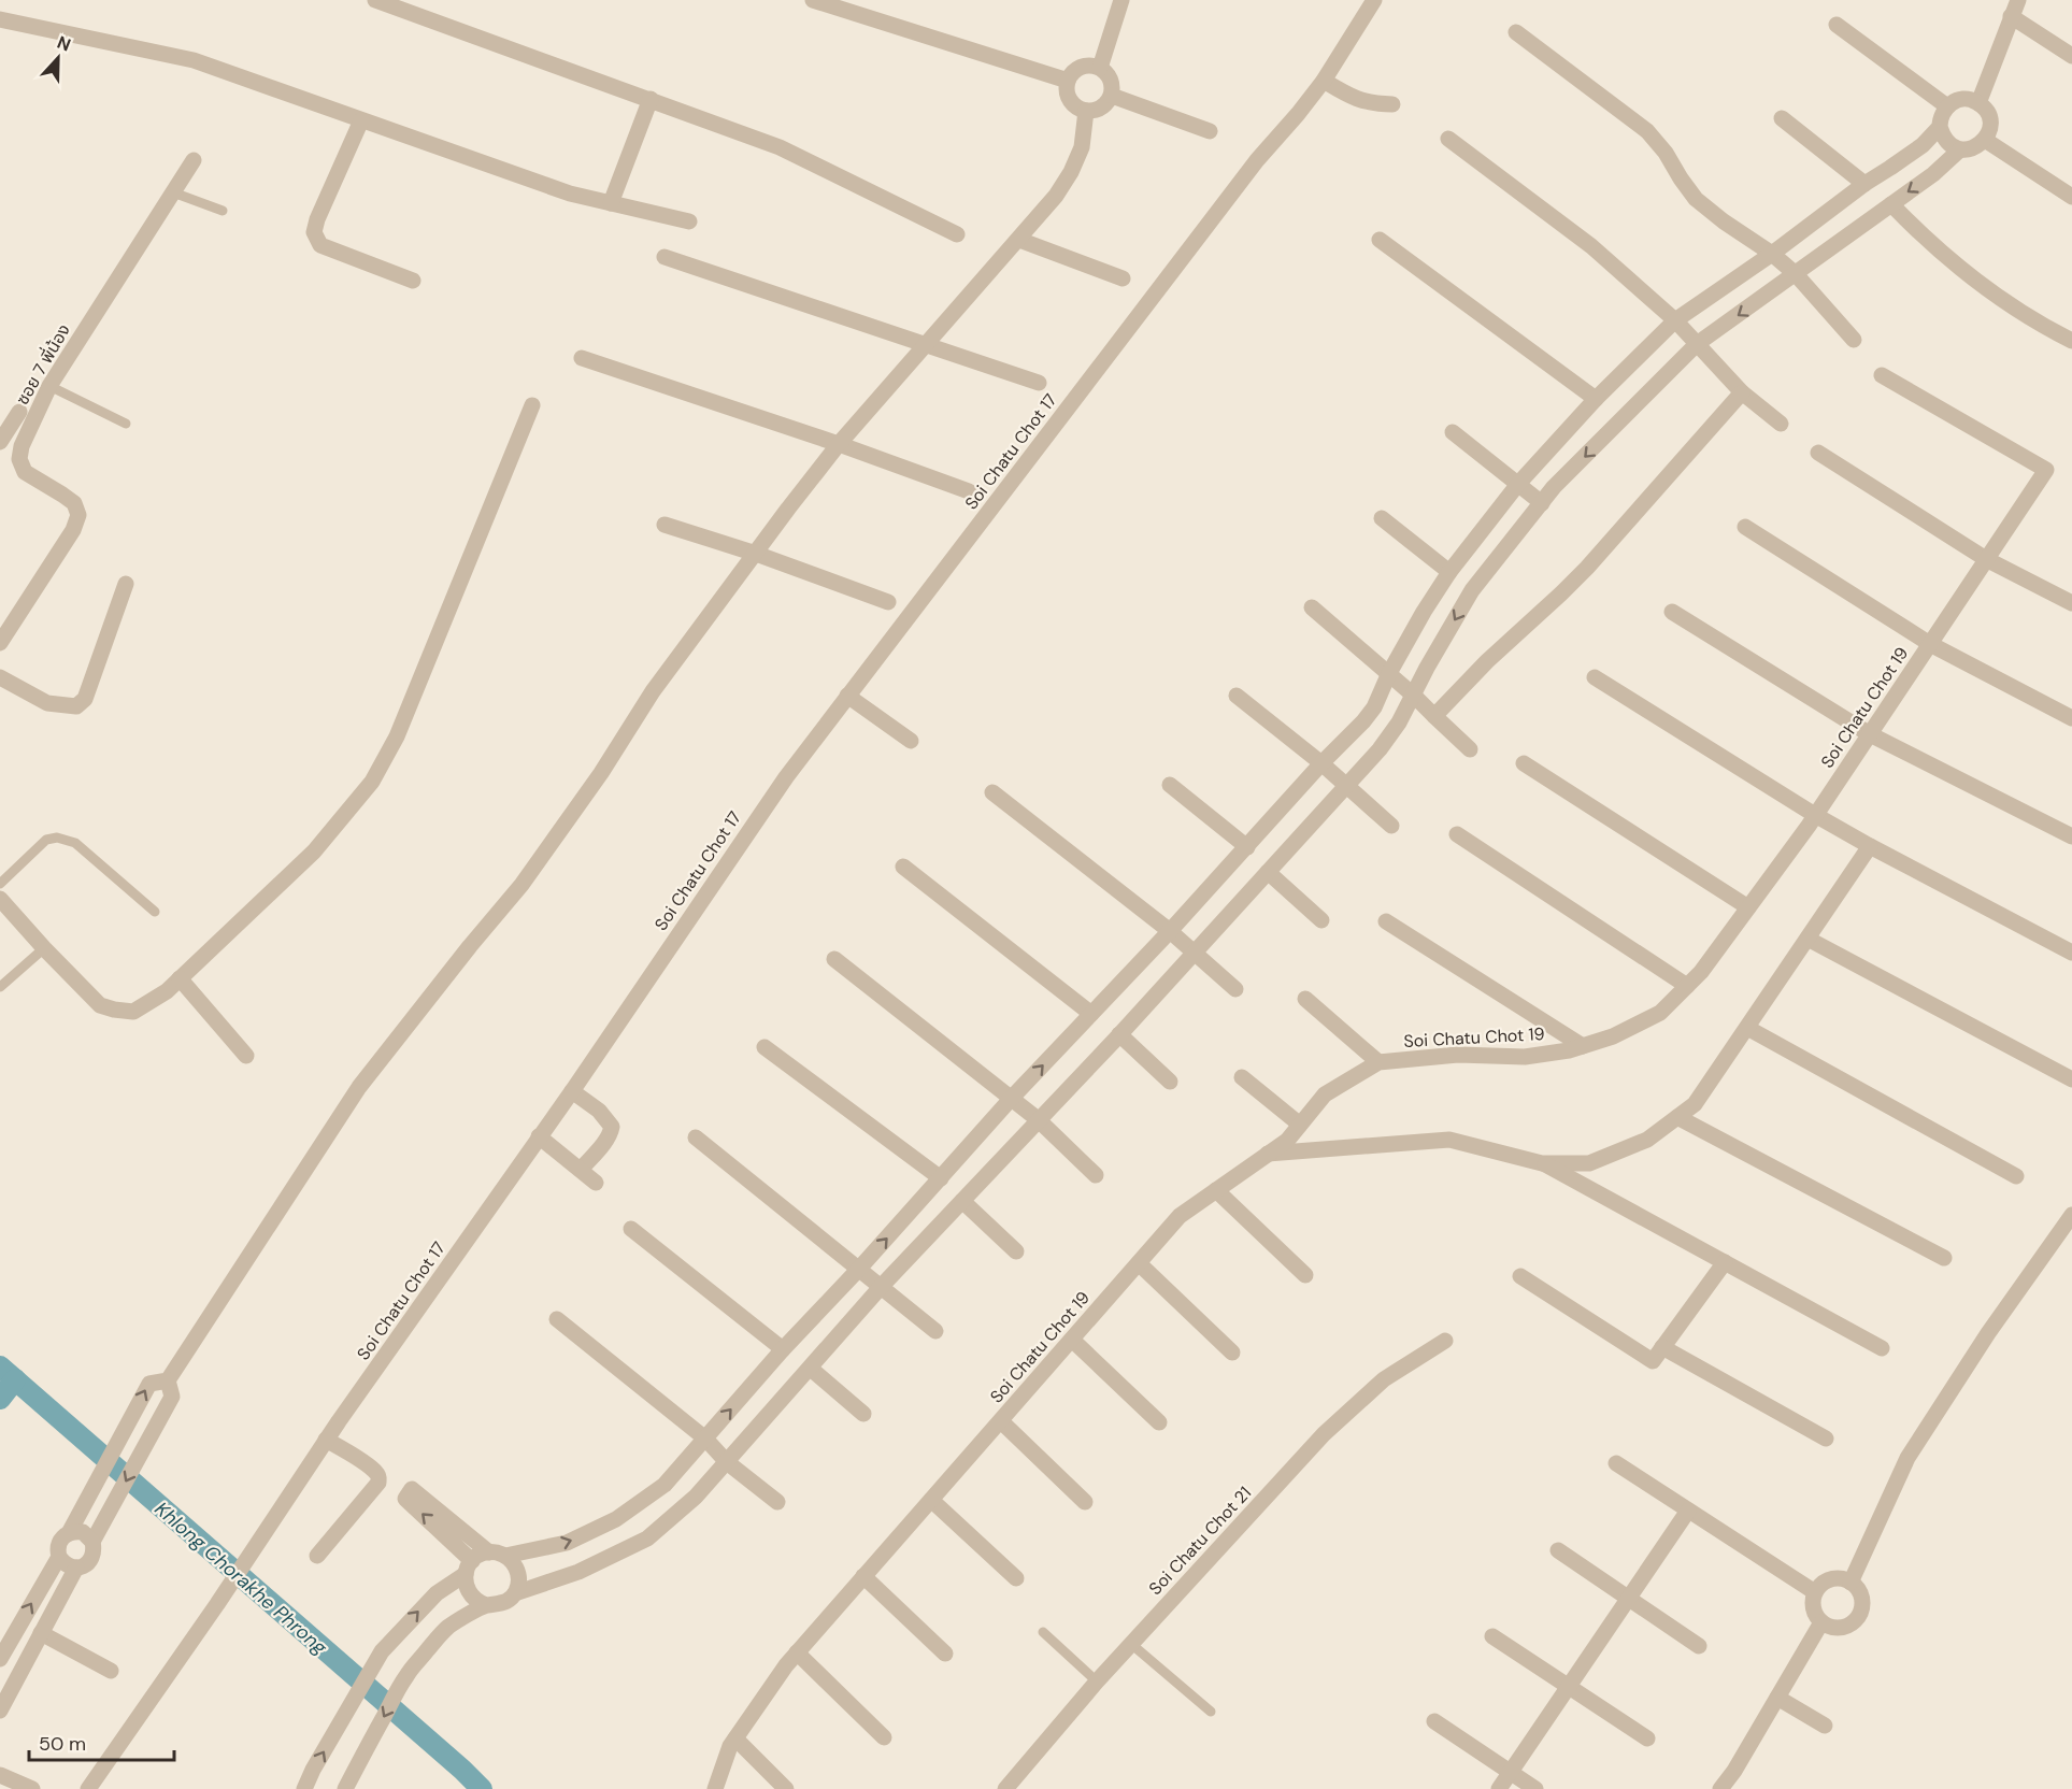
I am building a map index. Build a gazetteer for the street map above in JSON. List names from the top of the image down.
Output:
{
  "streets": {
    "street": [
      "ซอย 7 พี่น้อง",
      "Soi Chatu Chot 17",
      "Soi Chatu Chot 19",
      "Soi Chatu Chot 21"
    ]
  },
  "water": ["Khlong Chorakhe Phrong"],
  "scale_bar": "50 m",
  "north": "top"
}
